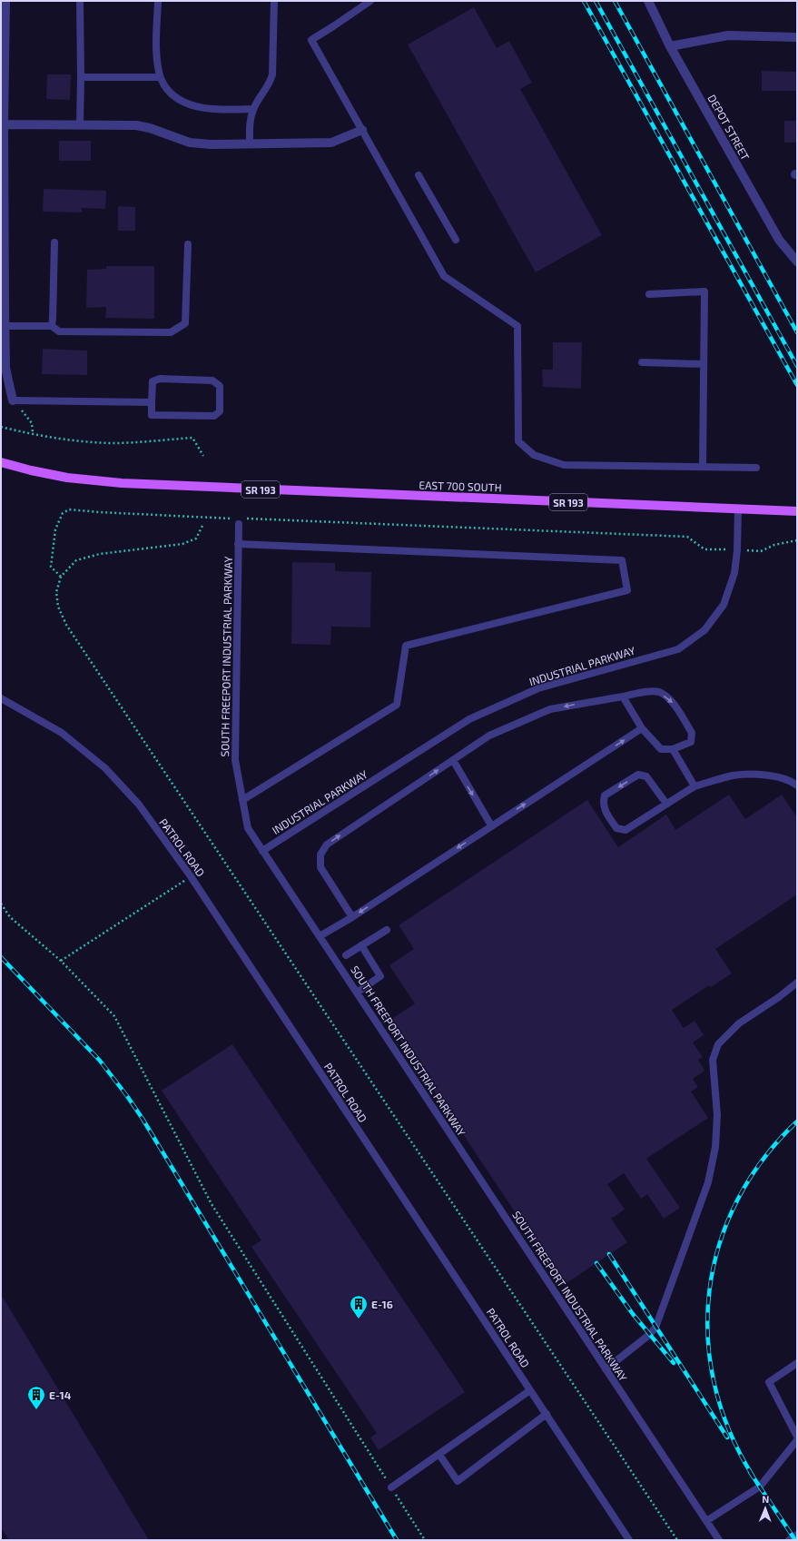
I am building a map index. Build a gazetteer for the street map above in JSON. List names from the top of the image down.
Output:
{
  "streets": {
    "main road": ["EAST 700 SOUTH", "SR 193"],
    "street": ["DEPOT STREET"],
    "lane": ["SOUTH FREEPORT INDUSTRIAL PARKWAY", "INDUSTRIAL PARKWAY", "PATROL ROAD"]
  },
  "crossings": [
    ["EAST 700 SOUTH", "INDUSTRIAL PARKWAY"],
    ["SOUTH FREEPORT INDUSTRIAL PARKWAY", "INDUSTRIAL PARKWAY"]
  ],
  "places": {
    "building": ["E-16", "E-14"]
  },
  "north": "top"
}
